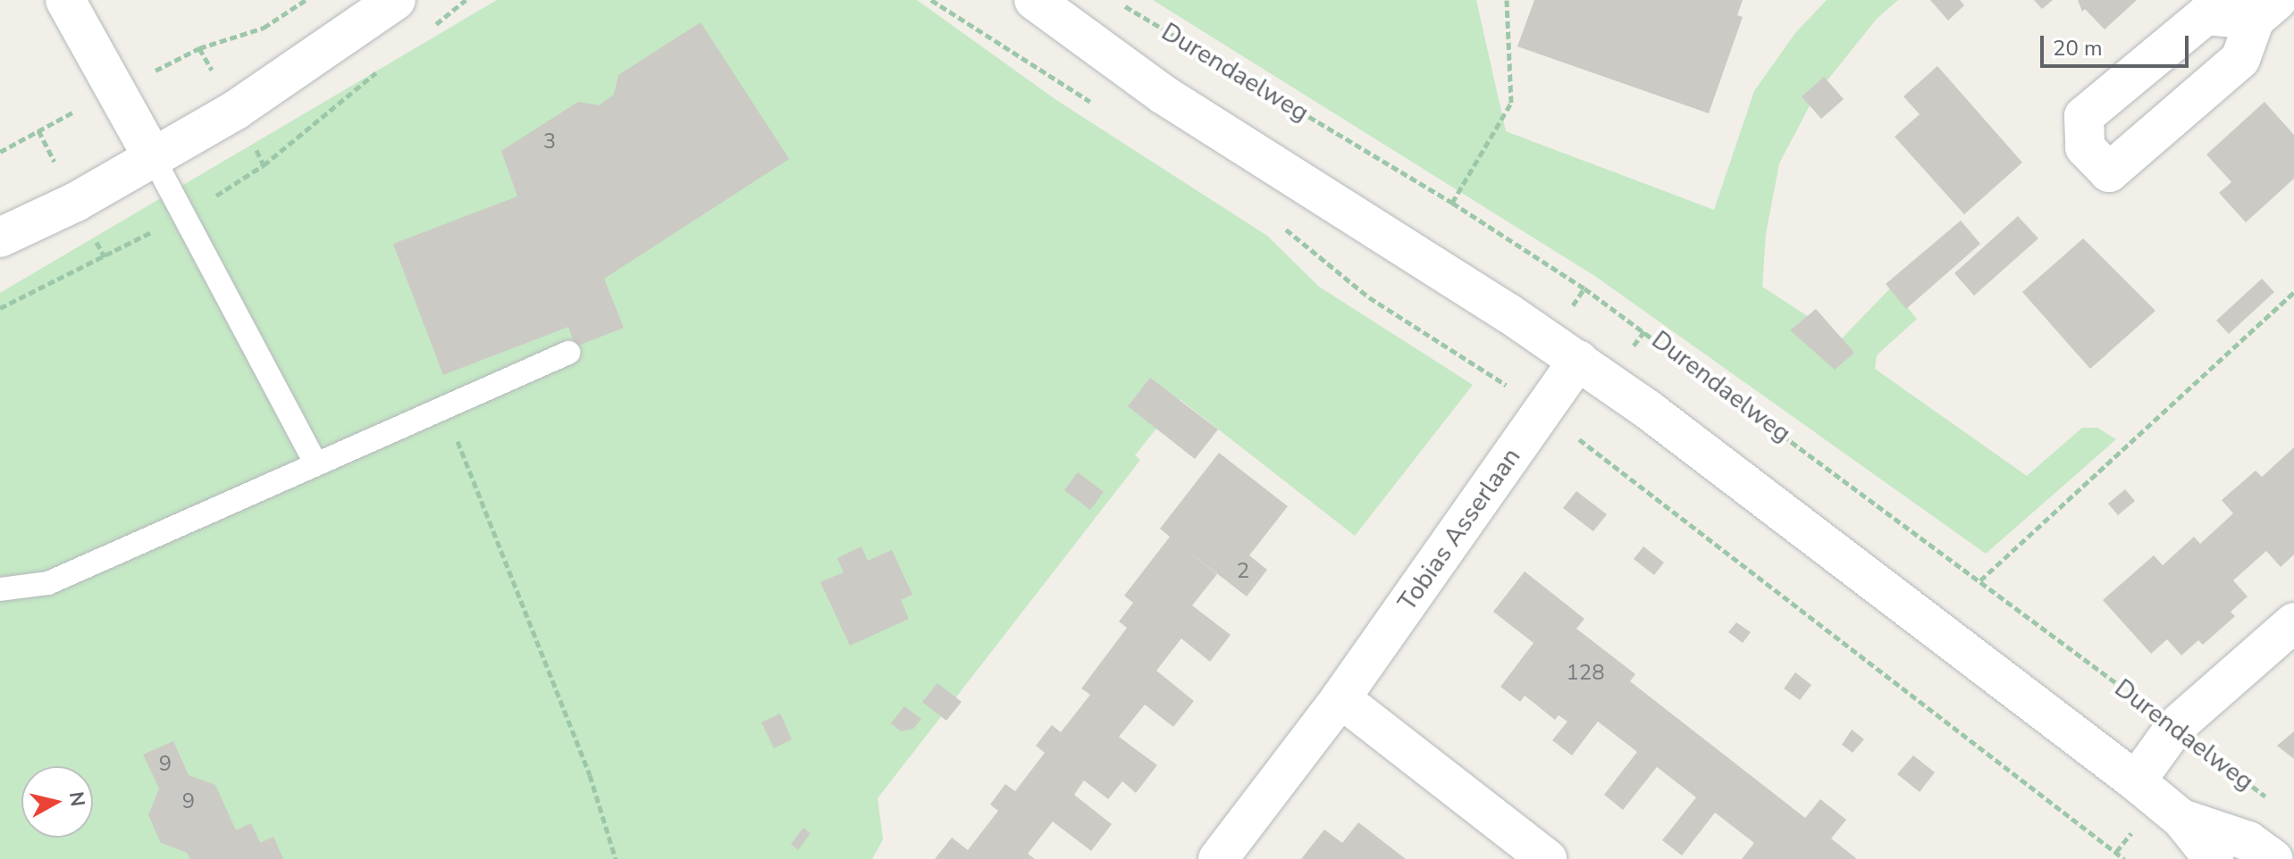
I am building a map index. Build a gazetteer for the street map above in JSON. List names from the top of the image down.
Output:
{
  "streets": {
    "street": ["Tobias Asserlaan"],
    "path": ["Durendaelweg"]
  },
  "house_numbers": [
    "3",
    "2",
    "128",
    "9",
    "9"
  ],
  "scale_bar": "20 m",
  "north": "right"
}
